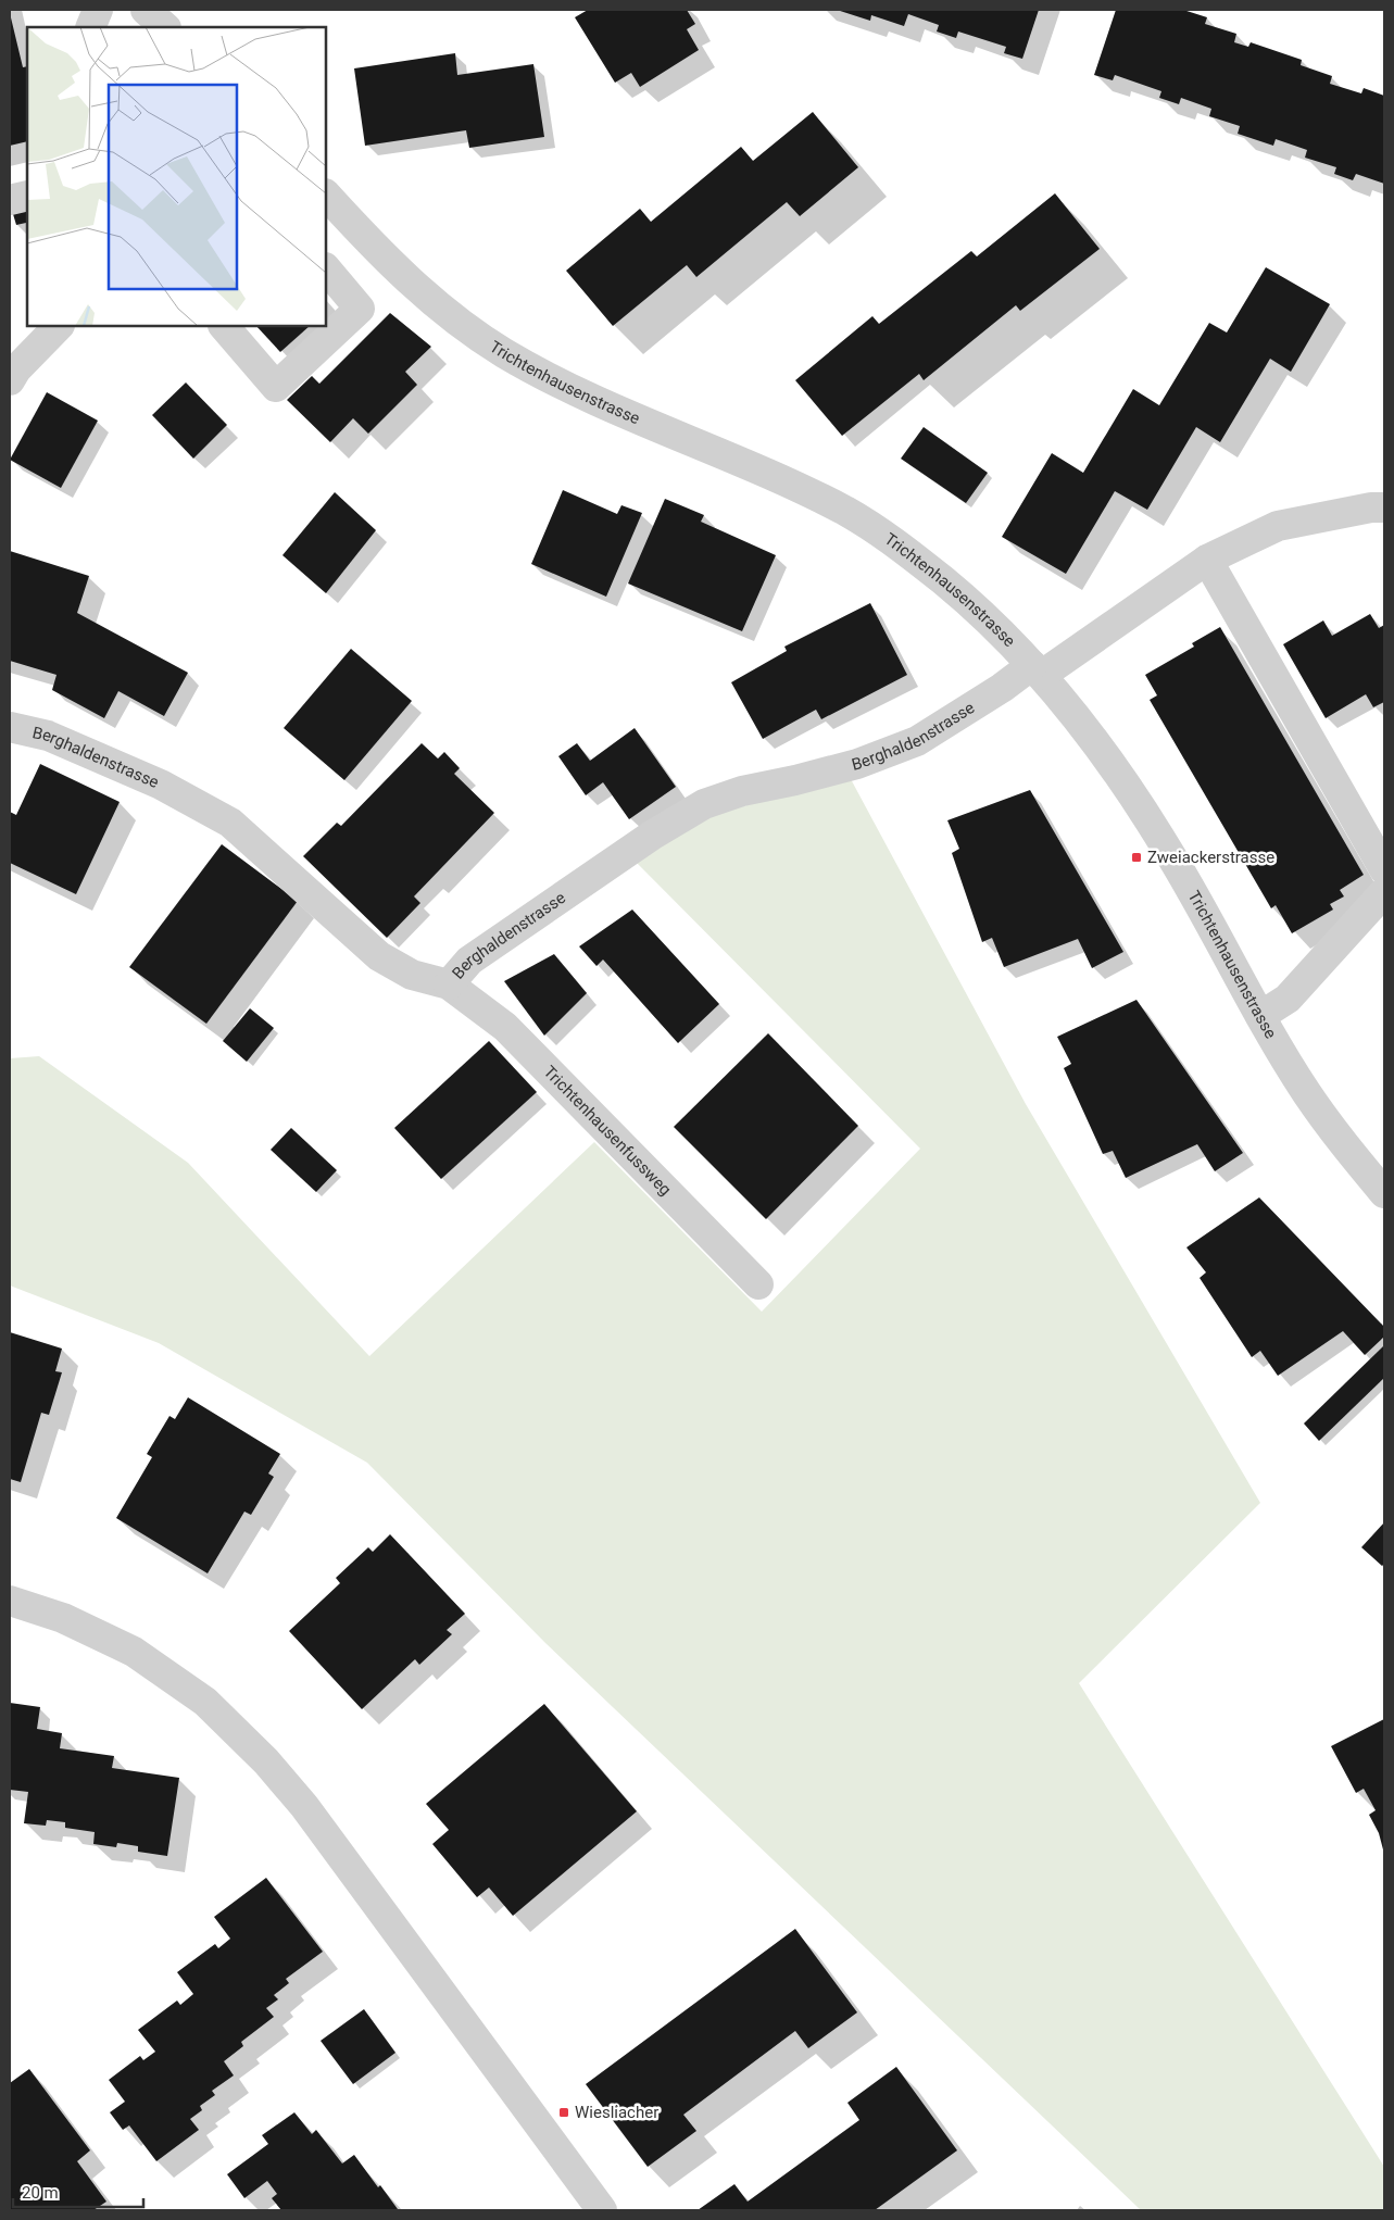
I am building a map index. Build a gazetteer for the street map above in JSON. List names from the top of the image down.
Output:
{
  "streets": {
    "street": ["Trichtenhausenstrasse", "Berghaldenstrasse", "Trichtenhausenfussweg"]
  },
  "crossings": [
    ["Trichtenhausenstrasse", "Berghaldenstrasse"],
    ["Berghaldenstrasse", "Trichtenhausenfussweg"]
  ],
  "places": {
    "transit": ["Zweiackerstrasse", "Wiesliacher"]
  },
  "scale_bar": "20 m"
}
